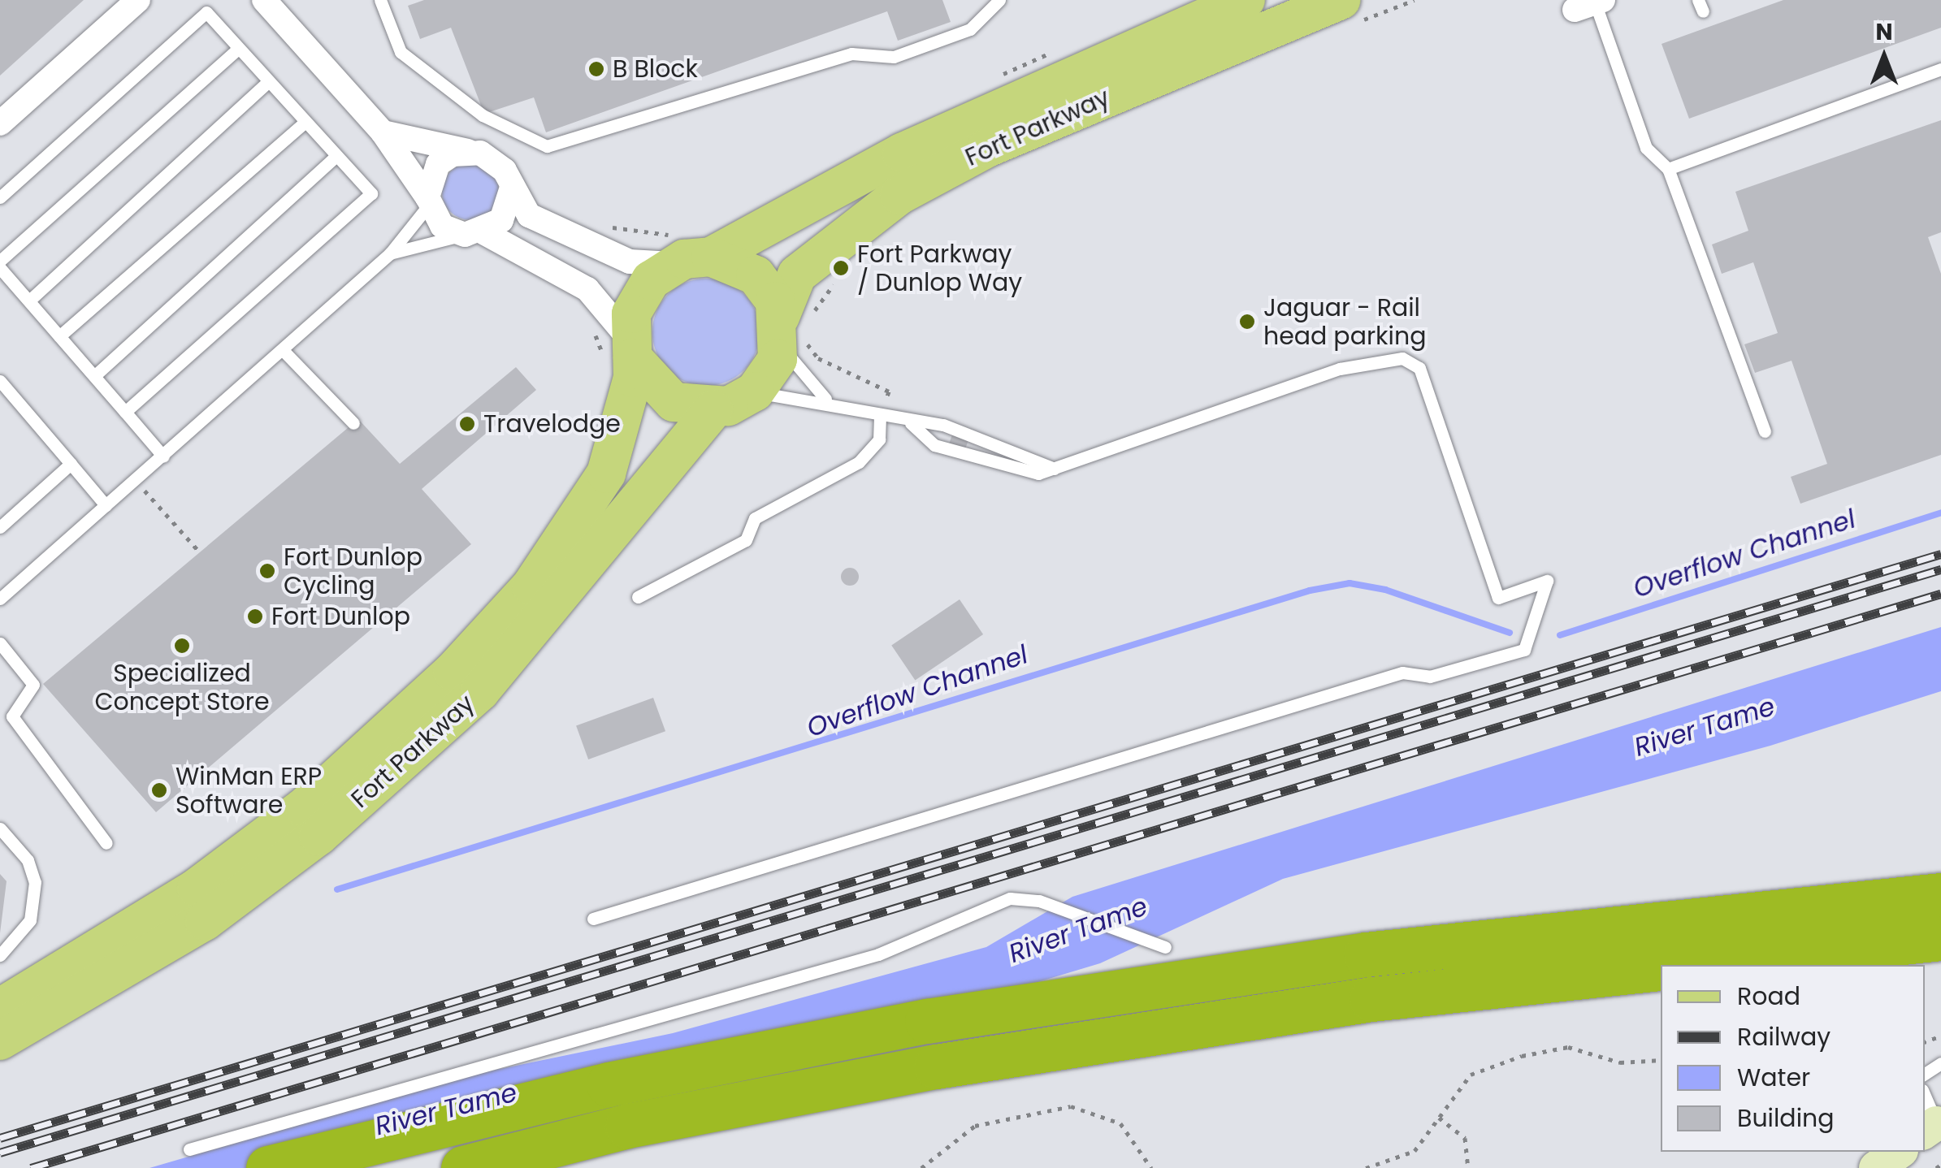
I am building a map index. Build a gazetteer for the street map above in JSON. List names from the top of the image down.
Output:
{
  "streets": {
    "main road": ["Fort Parkway"]
  },
  "water": ["Overflow Channel", "River Tame"],
  "places": [
    "B Block",
    "Fort Parkway / Dunlop Way",
    "Jaguar - Rail head parking",
    "Travelodge",
    "Fort Dunlop Cycling",
    "Fort Dunlop",
    "Specialized Concept Store",
    "WinMan ERP Software"
  ],
  "legend": [
    "Road",
    "Railway",
    "Water",
    "Building"
  ],
  "north": "top"
}
